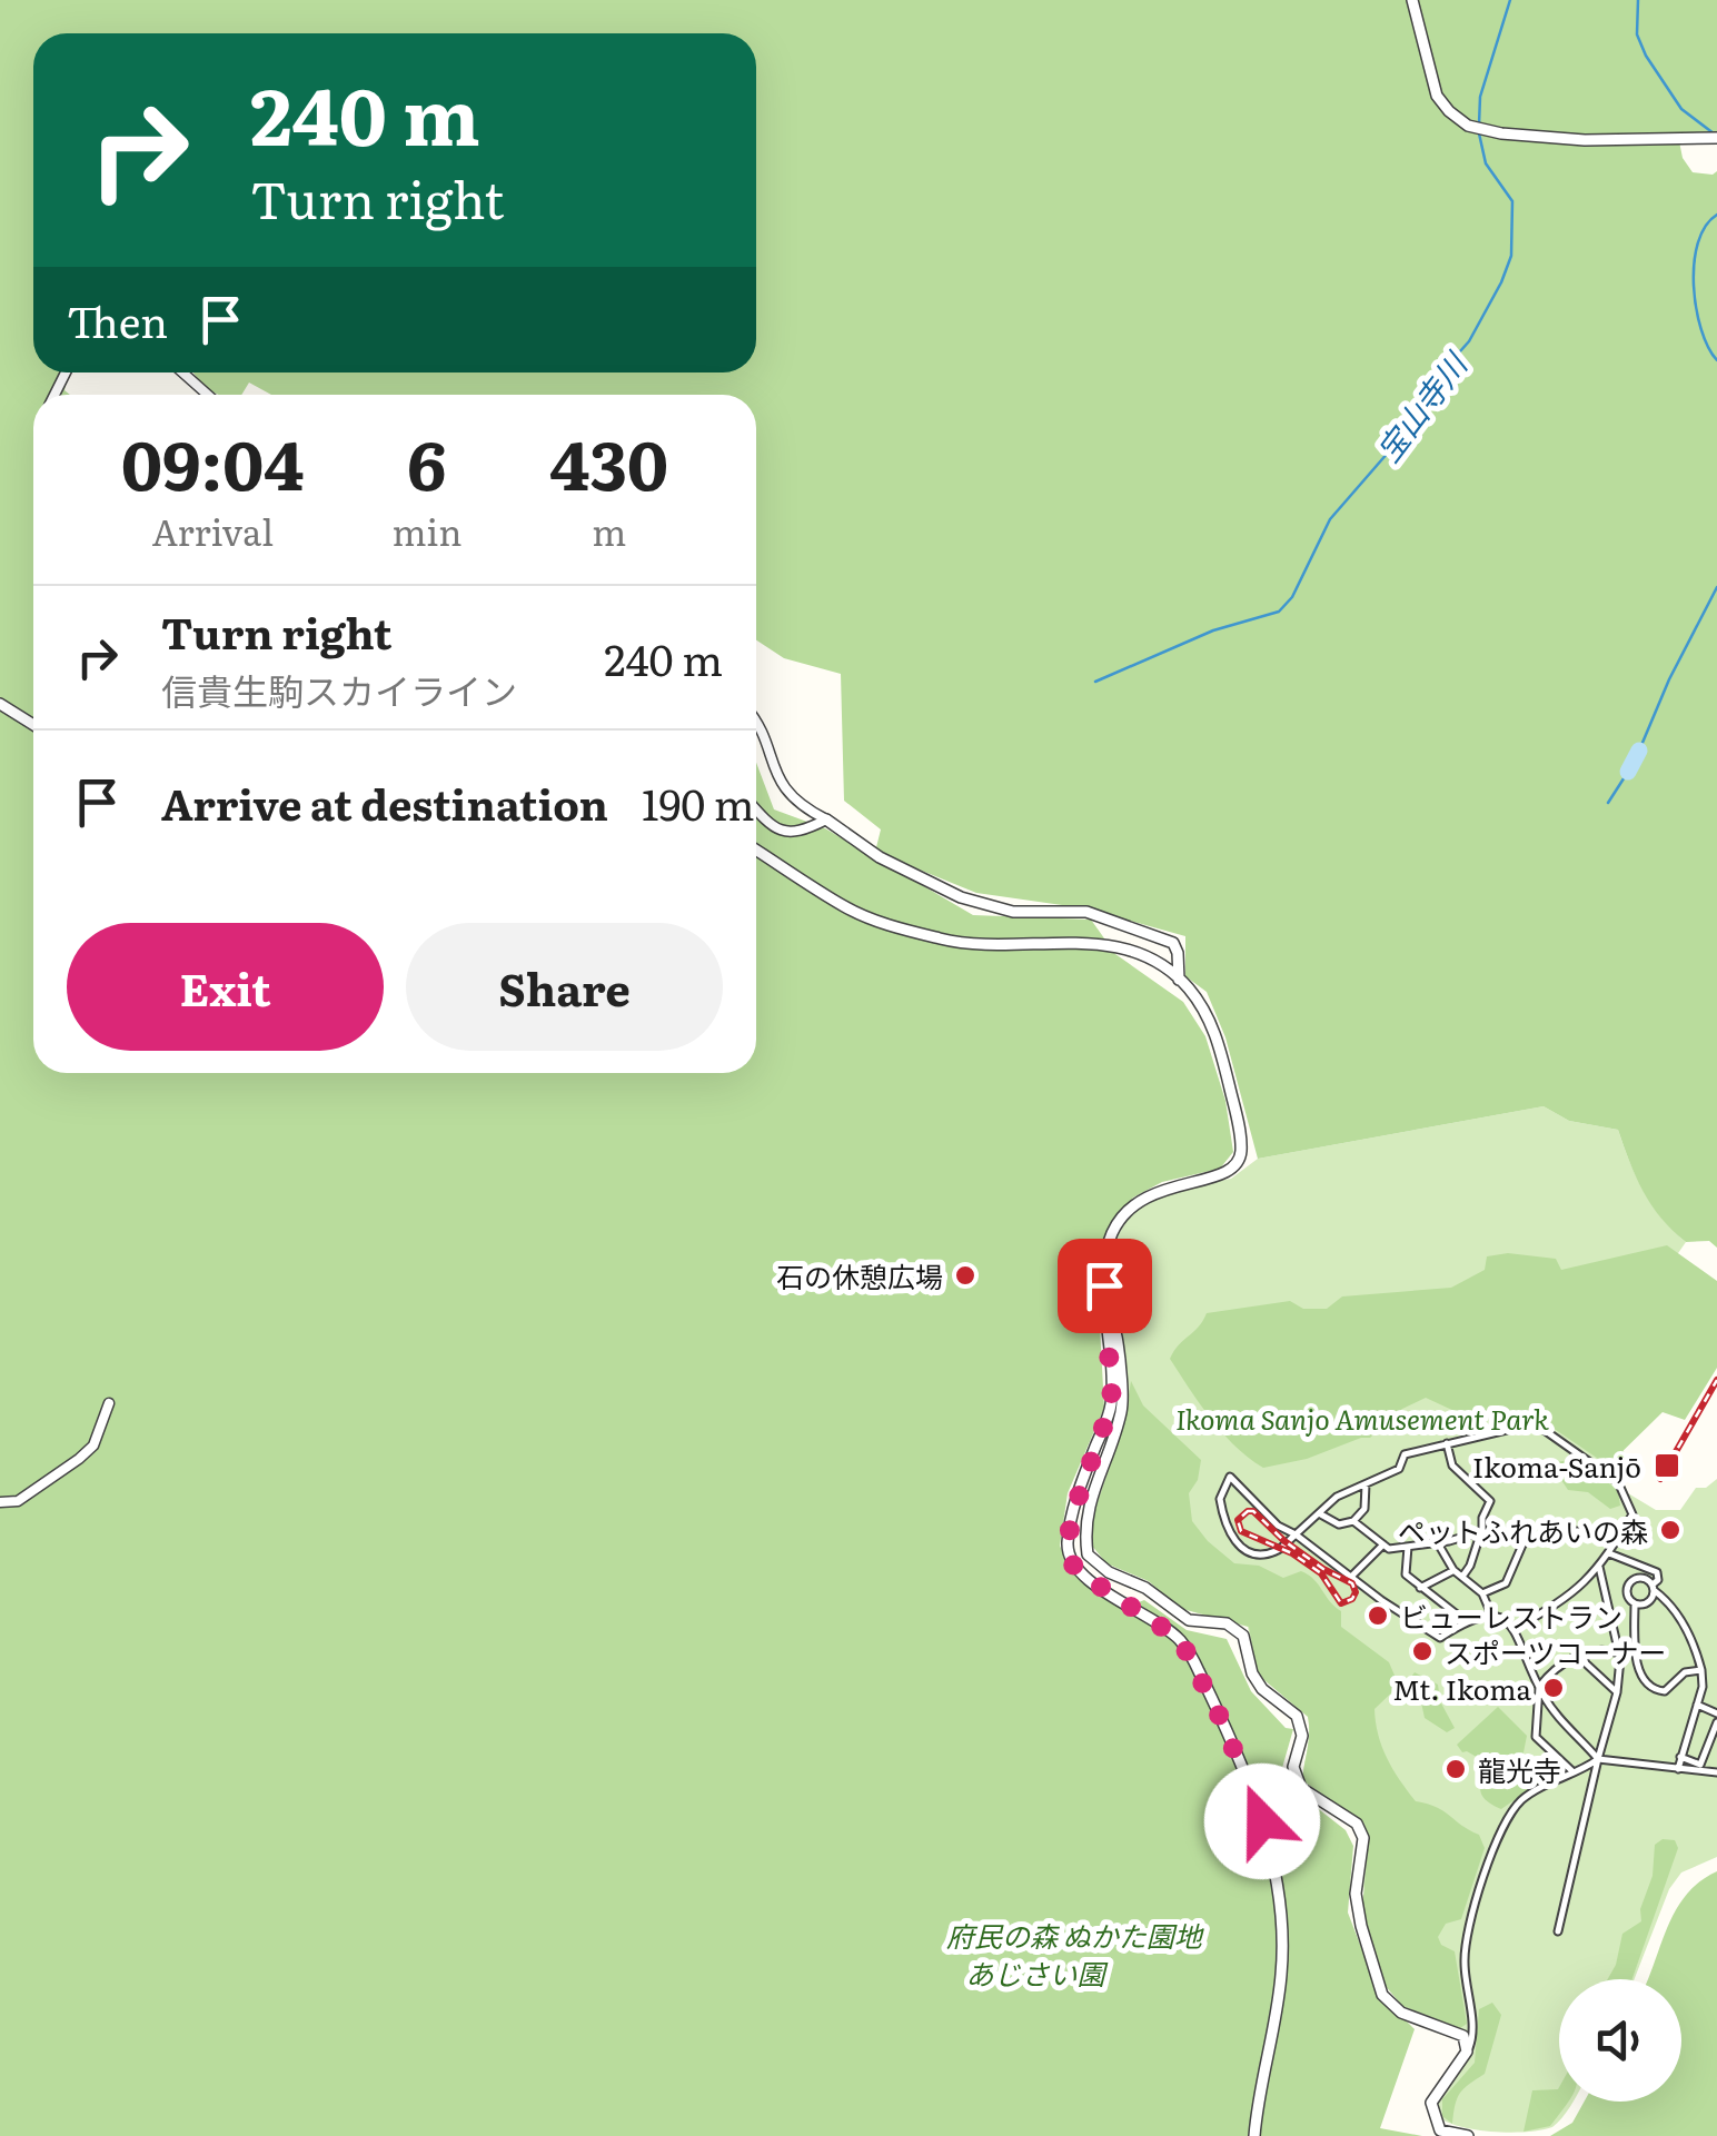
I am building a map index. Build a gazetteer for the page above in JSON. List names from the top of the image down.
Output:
{
  "water": ["宝山寺川"],
  "parks": ["Ikoma Sanjo Amusement Park", "府民の森 ぬかた園地", "あじさい園"],
  "places": {
    "other": [
      "石の休憩広場",
      "ペットふれあいの森",
      "ビューレストラン",
      "スポーツコーナー",
      "Mt. Ikoma",
      "龍光寺"
    ],
    "transit": ["Ikoma-Sanjō"]
  },
  "page": {
    "turn": ["240 m", "Turn right"],
    "then": "Then",
    "eta": [
      "09:04",
      "Arrival",
      "6",
      "min",
      "430",
      "m"
    ],
    "list": [
      {
        "name": "Turn right",
        "note": "信貴生駒スカイライン",
        "value": "240 m"
      },
      {
        "name": "Arrive at destination",
        "value": "190 m"
      }
    ],
    "buttons": ["Exit", "Share"]
  }
}
